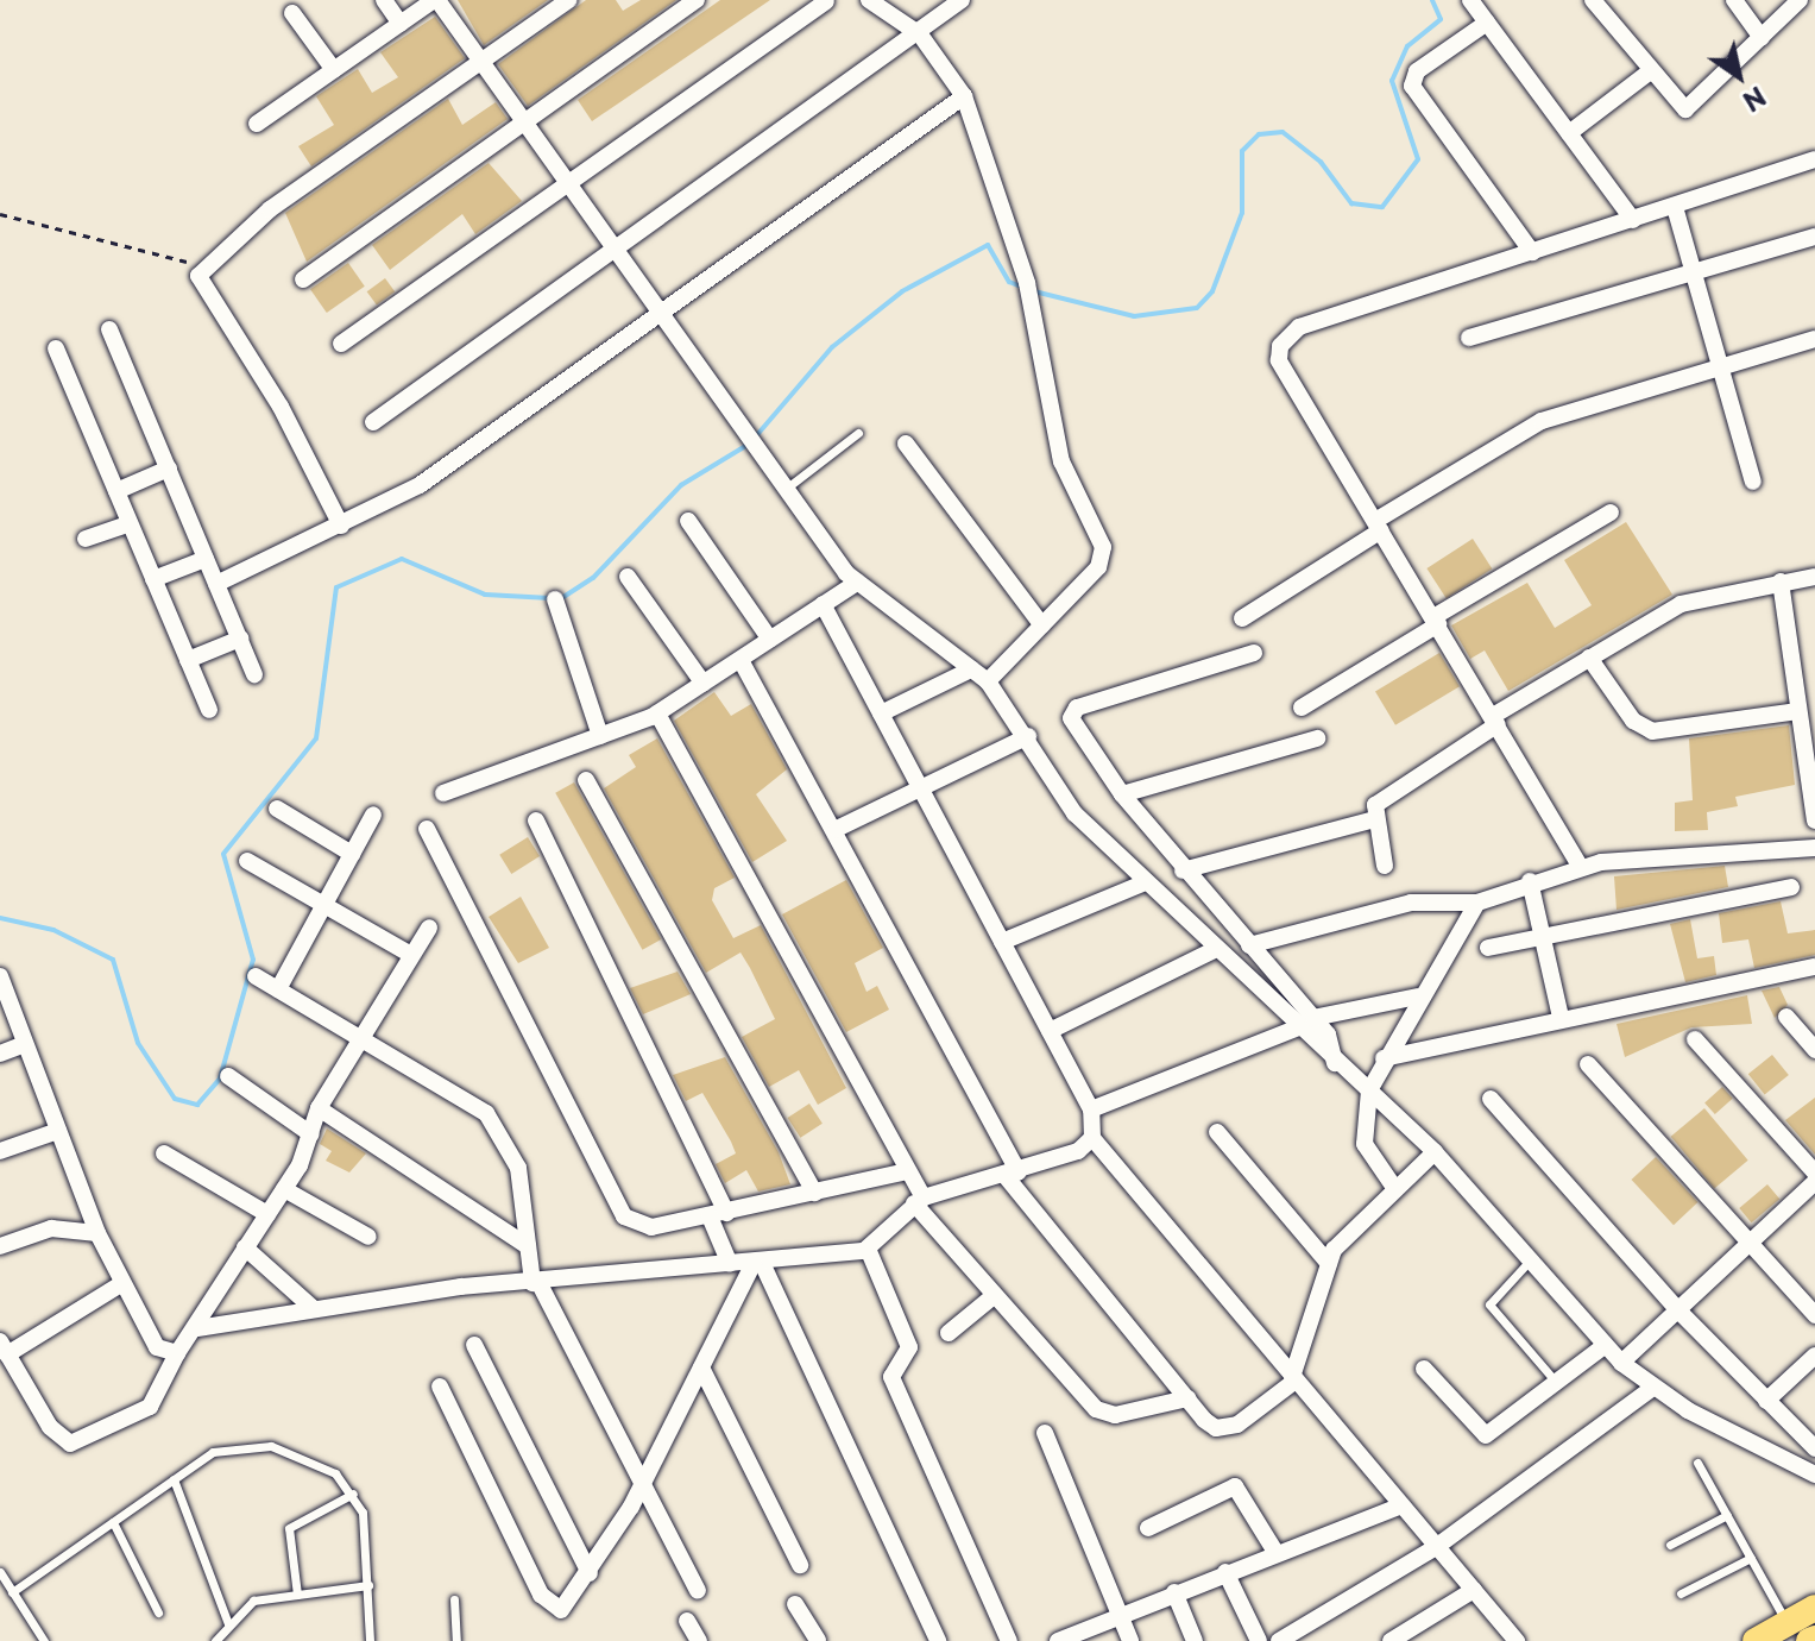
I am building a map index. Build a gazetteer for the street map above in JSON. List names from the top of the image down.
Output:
{
  "north": "bottom right"
}
